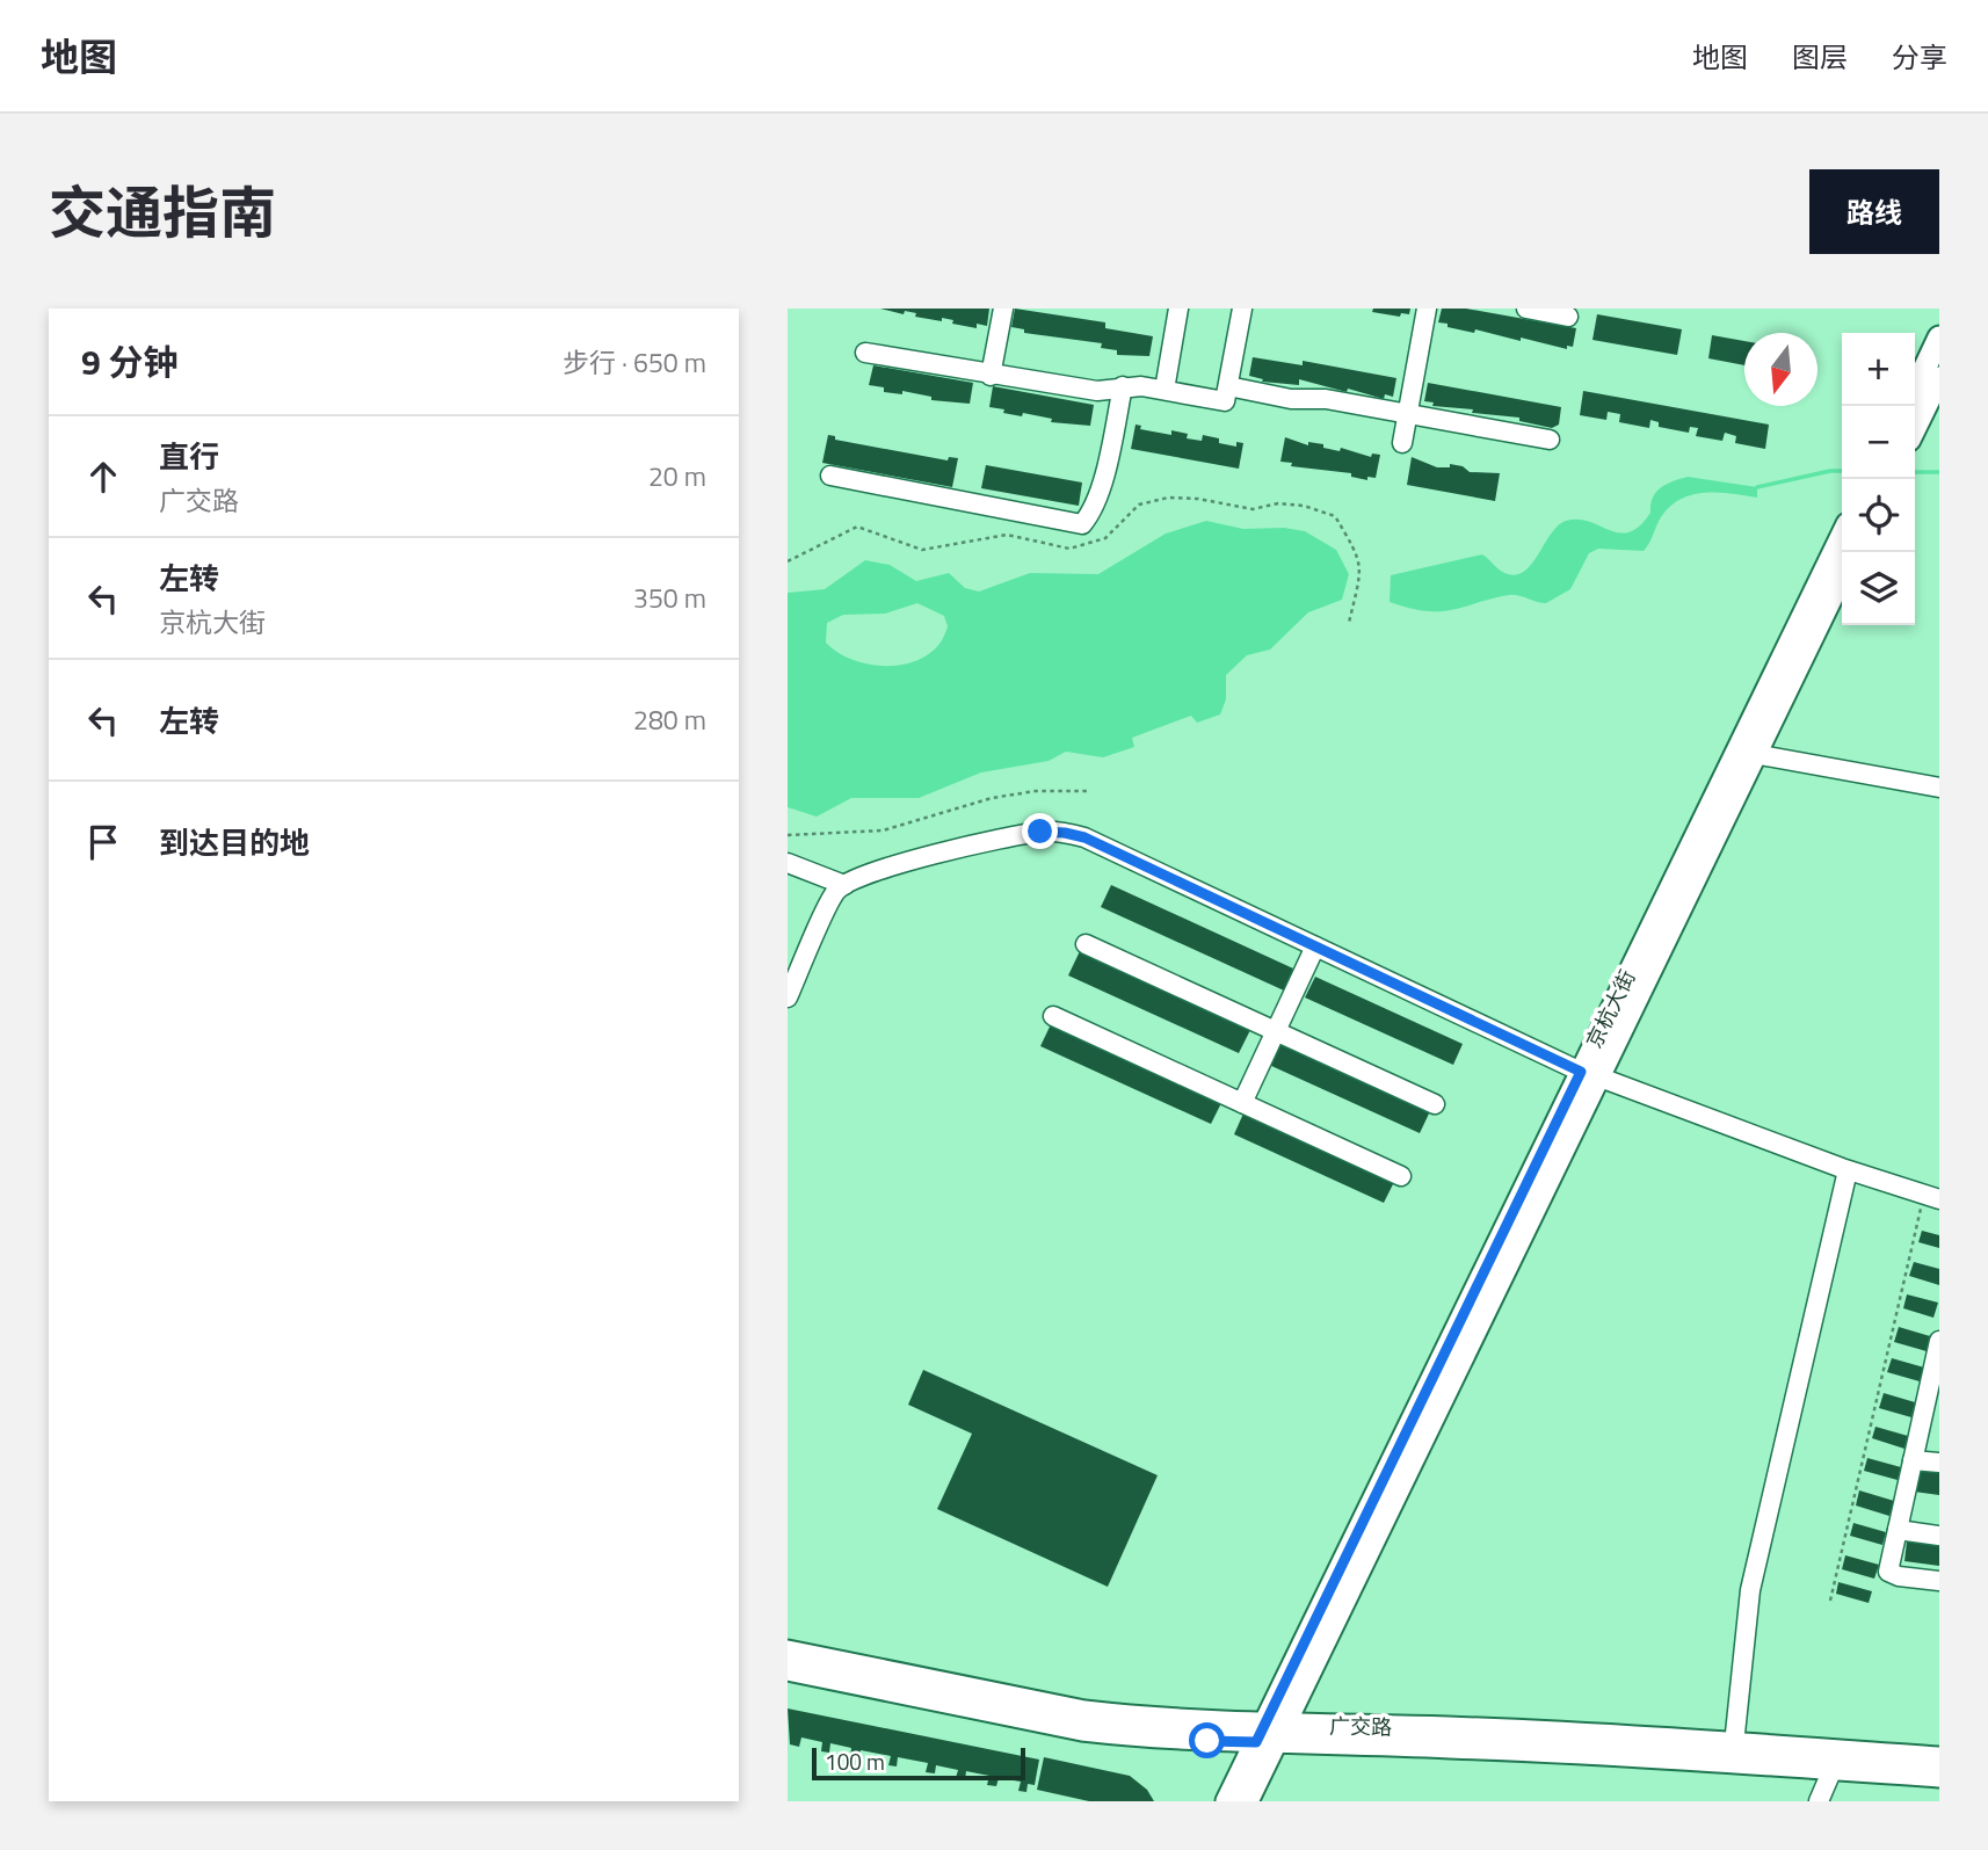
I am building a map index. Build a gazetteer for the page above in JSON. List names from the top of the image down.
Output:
{
  "streets": {
    "main road": ["京杭大街", "广交路"]
  },
  "crossings": [
    ["京杭大街", "广交路"]
  ],
  "scale_bar": "100 m",
  "north": "bottom",
  "page": {
    "header": "地图",
    "nav": ["地图", "图层", "分享"],
    "title": "交通指南",
    "buttons": "路线",
    "heading": ["9 分钟", "步行 · 650 m"],
    "map_buttons": ["+", "−"],
    "list": [
      ["直行", "广交路", "20 m"],
      ["左转", "京杭大街", "350 m"],
      ["左转", "280 m"],
      "到达目的地"
    ],
    "scale": "100 m"
  }
}
